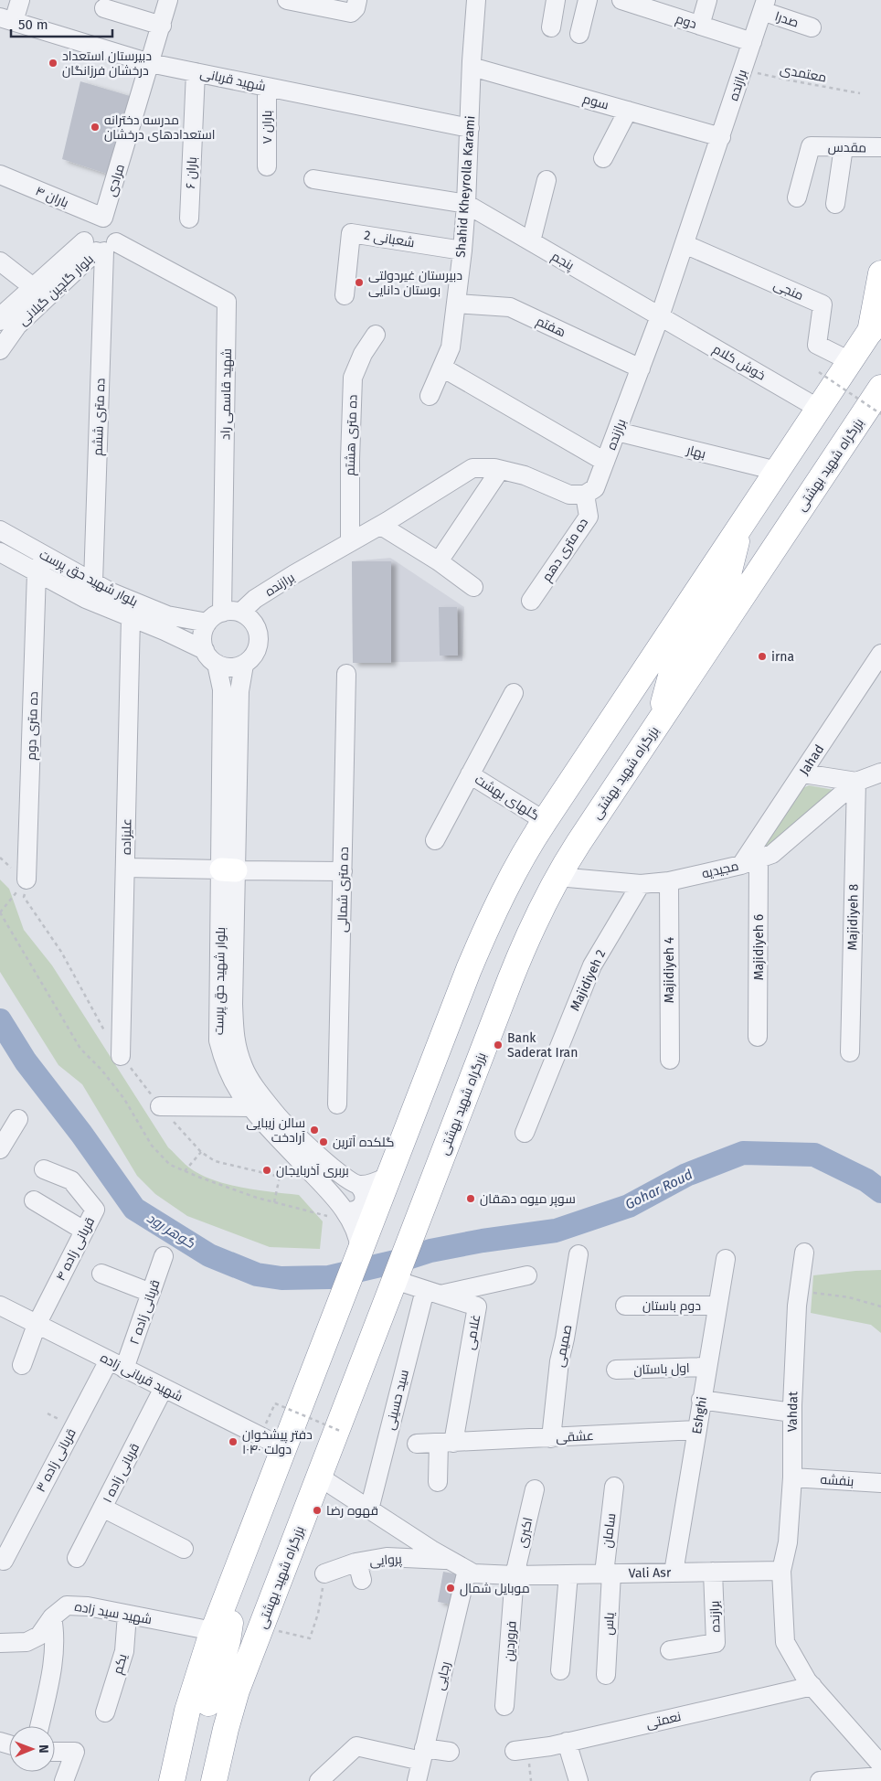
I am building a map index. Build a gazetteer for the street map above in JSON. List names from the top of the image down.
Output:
{
  "streets": {
    "highway": ["بزرگراه شهید بهشتی"],
    "street": [
      "صدرا",
      "دوم",
      "شهید قربانی",
      "برازنده",
      "سوم",
      "باران ۷",
      "مقدس",
      "باران ۶",
      "مرادی",
      "Shahid Kheyrolla Karami",
      "باران ۴",
      "شعبانی 2",
      "پنجم",
      "بلوار گلچین گیلانی",
      "منجی",
      "هفتم",
      "خوش کلام",
      "شهید قاسمی راد",
      "ده متری ششم",
      "ده متری هشتم",
      "بهار",
      "ده متری دهم",
      "بلوار شهید حق پرست",
      "ده متری دوم",
      "Jahad",
      "گلهای بهشت",
      "علیزاده",
      "مجیدیه",
      "ده متری شمالی",
      "Majidiyeh 8",
      "Majidiyeh 6",
      "Majidiyeh 4",
      "Majidiyeh 2",
      "قربانی زاده ۴",
      "دوم باستان",
      "قربانی زاده ۲",
      "غلامی",
      "صمیمی",
      "اول باستان",
      "شهید قربانی زاده",
      "سید حسینی",
      "Vahdat",
      "Eshghi",
      "عشقی",
      "قربانی زاده ۳",
      "قربانی زاده ۱",
      "بنفشه",
      "سامان",
      "اکبری",
      "پروایی",
      "Vali Asr",
      "شهید سید زاده",
      "یاس",
      "فروردین",
      "یکم",
      "رجایی",
      "نعمتی"
    ],
    "path": ["معتمدی"]
  },
  "crossings": [
    ["صدرا", "برازنده"],
    ["دوم", "برازنده"],
    ["معتمدی", "برازنده"],
    ["شهید قربانی", "باران ۷"],
    ["شهید قربانی", "باران ۶"],
    ["شهید قربانی", "مرادی"],
    ["شهید قربانی", "Shahid Kheyrolla Karami"],
    ["برازنده", "سوم"],
    ["برازنده", "پنجم"],
    ["برازنده", "منجی"],
    ["برازنده", "هفتم"],
    ["برازنده", "خوش کلام"],
    ["برازنده", "شهید قاسمی راد"],
    ["برازنده", "ده متری هشتم"],
    ["برازنده", "بهار"],
    ["برازنده", "ده متری دهم"],
    ["برازنده", "بلوار شهید حق پرست"],
    ["برازنده", "Vali Asr"],
    ["سوم", "Shahid Kheyrolla Karami"],
    ["مرادی", "باران ۴"],
    ["مرادی", "بلوار گلچین گیلانی"],
    ["مرادی", "شهید قاسمی راد"],
    ["مرادی", "ده متری ششم"],
    ["Shahid Kheyrolla Karami", "شعبانی 2"],
    ["Shahid Kheyrolla Karami", "پنجم"],
    ["Shahid Kheyrolla Karami", "هفتم"],
    ["باران ۴", "بلوار گلچین گیلانی"],
    ["باران ۴", "شهید قاسمی راد"],
    ["باران ۴", "ده متری ششم"],
    ["پنجم", "خوش کلام"],
    ["بلوار گلچین گیلانی", "شهید قاسمی راد"],
    ["بلوار گلچین گیلانی", "ده متری ششم"],
    ["منجی", "بزرگراه شهید بهشتی"],
    ["خوش کلام", "بزرگراه شهید بهشتی"],
    ["شهید قاسمی راد", "ده متری ششم"],
    ["شهید قاسمی راد", "بلوار شهید حق پرست"],
    ["ده متری ششم", "بلوار شهید حق پرست"],
    ["بهار", "بزرگراه شهید بهشتی"],
    ["بزرگراه شهید بهشتی", "بلوار شهید حق پرست"],
    ["بزرگراه شهید بهشتی", "گلهای بهشت"],
    ["بزرگراه شهید بهشتی", "مجیدیه"],
    ["بزرگراه شهید بهشتی", "غلامی"],
    ["بزرگراه شهید بهشتی", "شهید قربانی زاده"],
    ["بزرگراه شهید بهشتی", "سید حسینی"],
    ["بزرگراه شهید بهشتی", "Vali Asr"],
    ["بزرگراه شهید بهشتی", "شهید سید زاده"],
    ["بلوار شهید حق پرست", "ده متری دوم"],
    ["بلوار شهید حق پرست", "علیزاده"],
    ["Jahad", "مجیدیه"],
    ["مجیدیه", "Majidiyeh 8"],
    ["مجیدیه", "Majidiyeh 6"],
    ["مجیدیه", "Majidiyeh 4"],
    ["مجیدیه", "Majidiyeh 2"],
    ["قربانی زاده ۴", "شهید قربانی زاده"],
    ["دوم باستان", "Eshghi"],
    ["قربانی زاده ۲", "شهید قربانی زاده"],
    ["قربانی زاده ۲", "قربانی زاده ۳"],
    ["غلامی", "سید حسینی"],
    ["غلامی", "عشقی"],
    ["صمیمی", "عشقی"],
    ["اول باستان", "Eshghi"],
    ["شهید قربانی زاده", "قربانی زاده ۳"],
    ["شهید قربانی زاده", "قربانی زاده ۱"],
    ["سید حسینی", "Vali Asr"],
    ["Vahdat", "بنفشه"],
    ["Vahdat", "Vali Asr"],
    ["Eshghi", "عشقی"],
    ["Eshghi", "Vali Asr"],
    ["سامان", "Vali Asr"],
    ["سامان", "یاس"],
    ["اکبری", "Vali Asr"],
    ["اکبری", "فروردین"],
    ["پروایی", "Vali Asr"],
    ["Vali Asr", "یاس"],
    ["Vali Asr", "فروردین"],
    ["Vali Asr", "رجایی"],
    ["شهید سید زاده", "یکم"]
  ],
  "water": ["Gohar Roud", "گوهر رود"],
  "places": [
    "دبیرستان استعداد درخشان فرزانگان",
    "مدرسه دخترانه استعدادهای درخشان",
    "دبیرستان غیردولتی بوستان دانایی",
    "irna",
    "Bank Saderat Iran",
    "سالن زیبایی آرادخت",
    "گلکده آترین",
    "بربری آذربایجان",
    "سوپر میوه دهقان",
    "دفتر پیشخوان دولت ۱۰۴۰",
    "قهوه رضا",
    "موبایل شمال"
  ],
  "scale_bar": "50 m",
  "north": "right"
}
